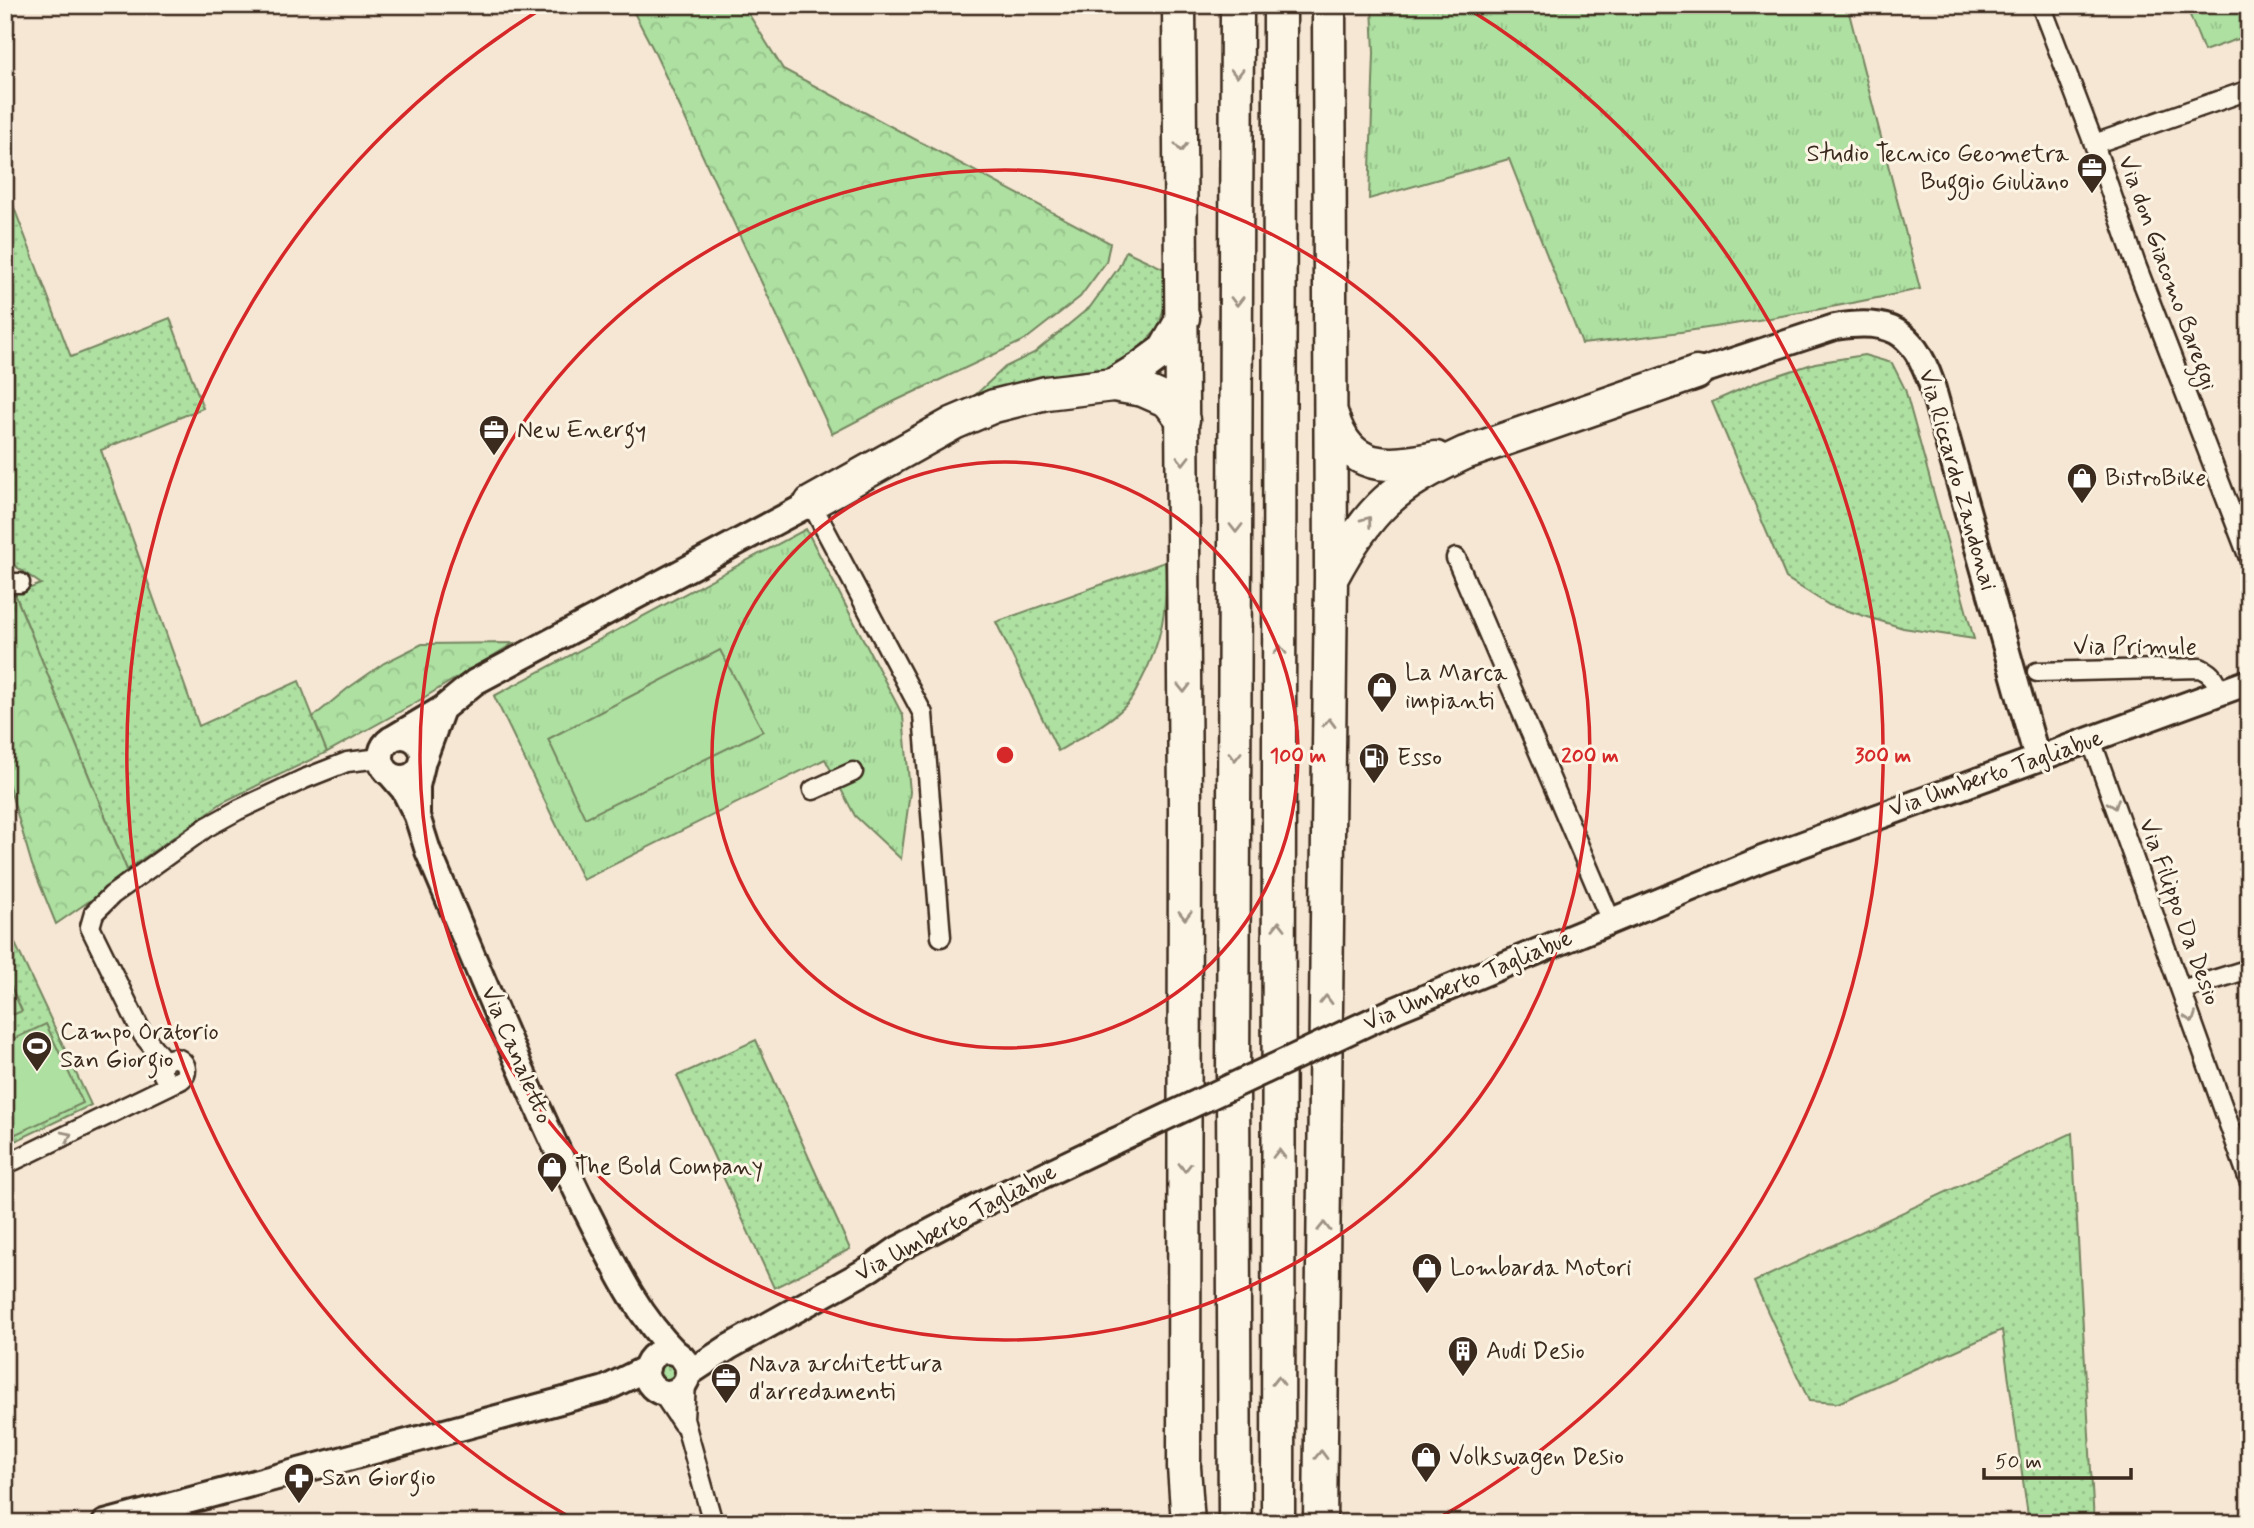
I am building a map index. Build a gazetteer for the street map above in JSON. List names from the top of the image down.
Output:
{
  "streets": {
    "street": [
      "Via don Giacomo Bareggi",
      "Via Riccardo Zandonai",
      "Via Primule",
      "Via Umberto Tagliabue",
      "Via Filippo Da Desio",
      "Via Canaletto"
    ]
  },
  "crossings": [
    ["Via Riccardo Zandonai", "Via Umberto Tagliabue"],
    ["Via Primule", "Via Umberto Tagliabue"],
    ["Via Umberto Tagliabue", "Via Filippo Da Desio"],
    ["Via Umberto Tagliabue", "Via Canaletto"]
  ],
  "one_way": ["Via Filippo Da Desio"],
  "places": {
    "office": ["Studio Tecnico Geometra Buggio Giuliano", "New Energy", "Nava architettura d'arredamenti"],
    "shop": [
      "BistroBike",
      "La Marca impianti",
      "The Bold Company",
      "Lombarda Motori",
      "Volkswagen Desio"
    ],
    "fuel station": ["Esso"],
    "sports": ["Campo Oratorio San Giorgio"],
    "building": ["Audi Desio"],
    "pharmacy": ["San Giorgio"]
  },
  "scale_bar": "50 m",
  "rings": ["100 m", "200 m", "300 m"]
}
